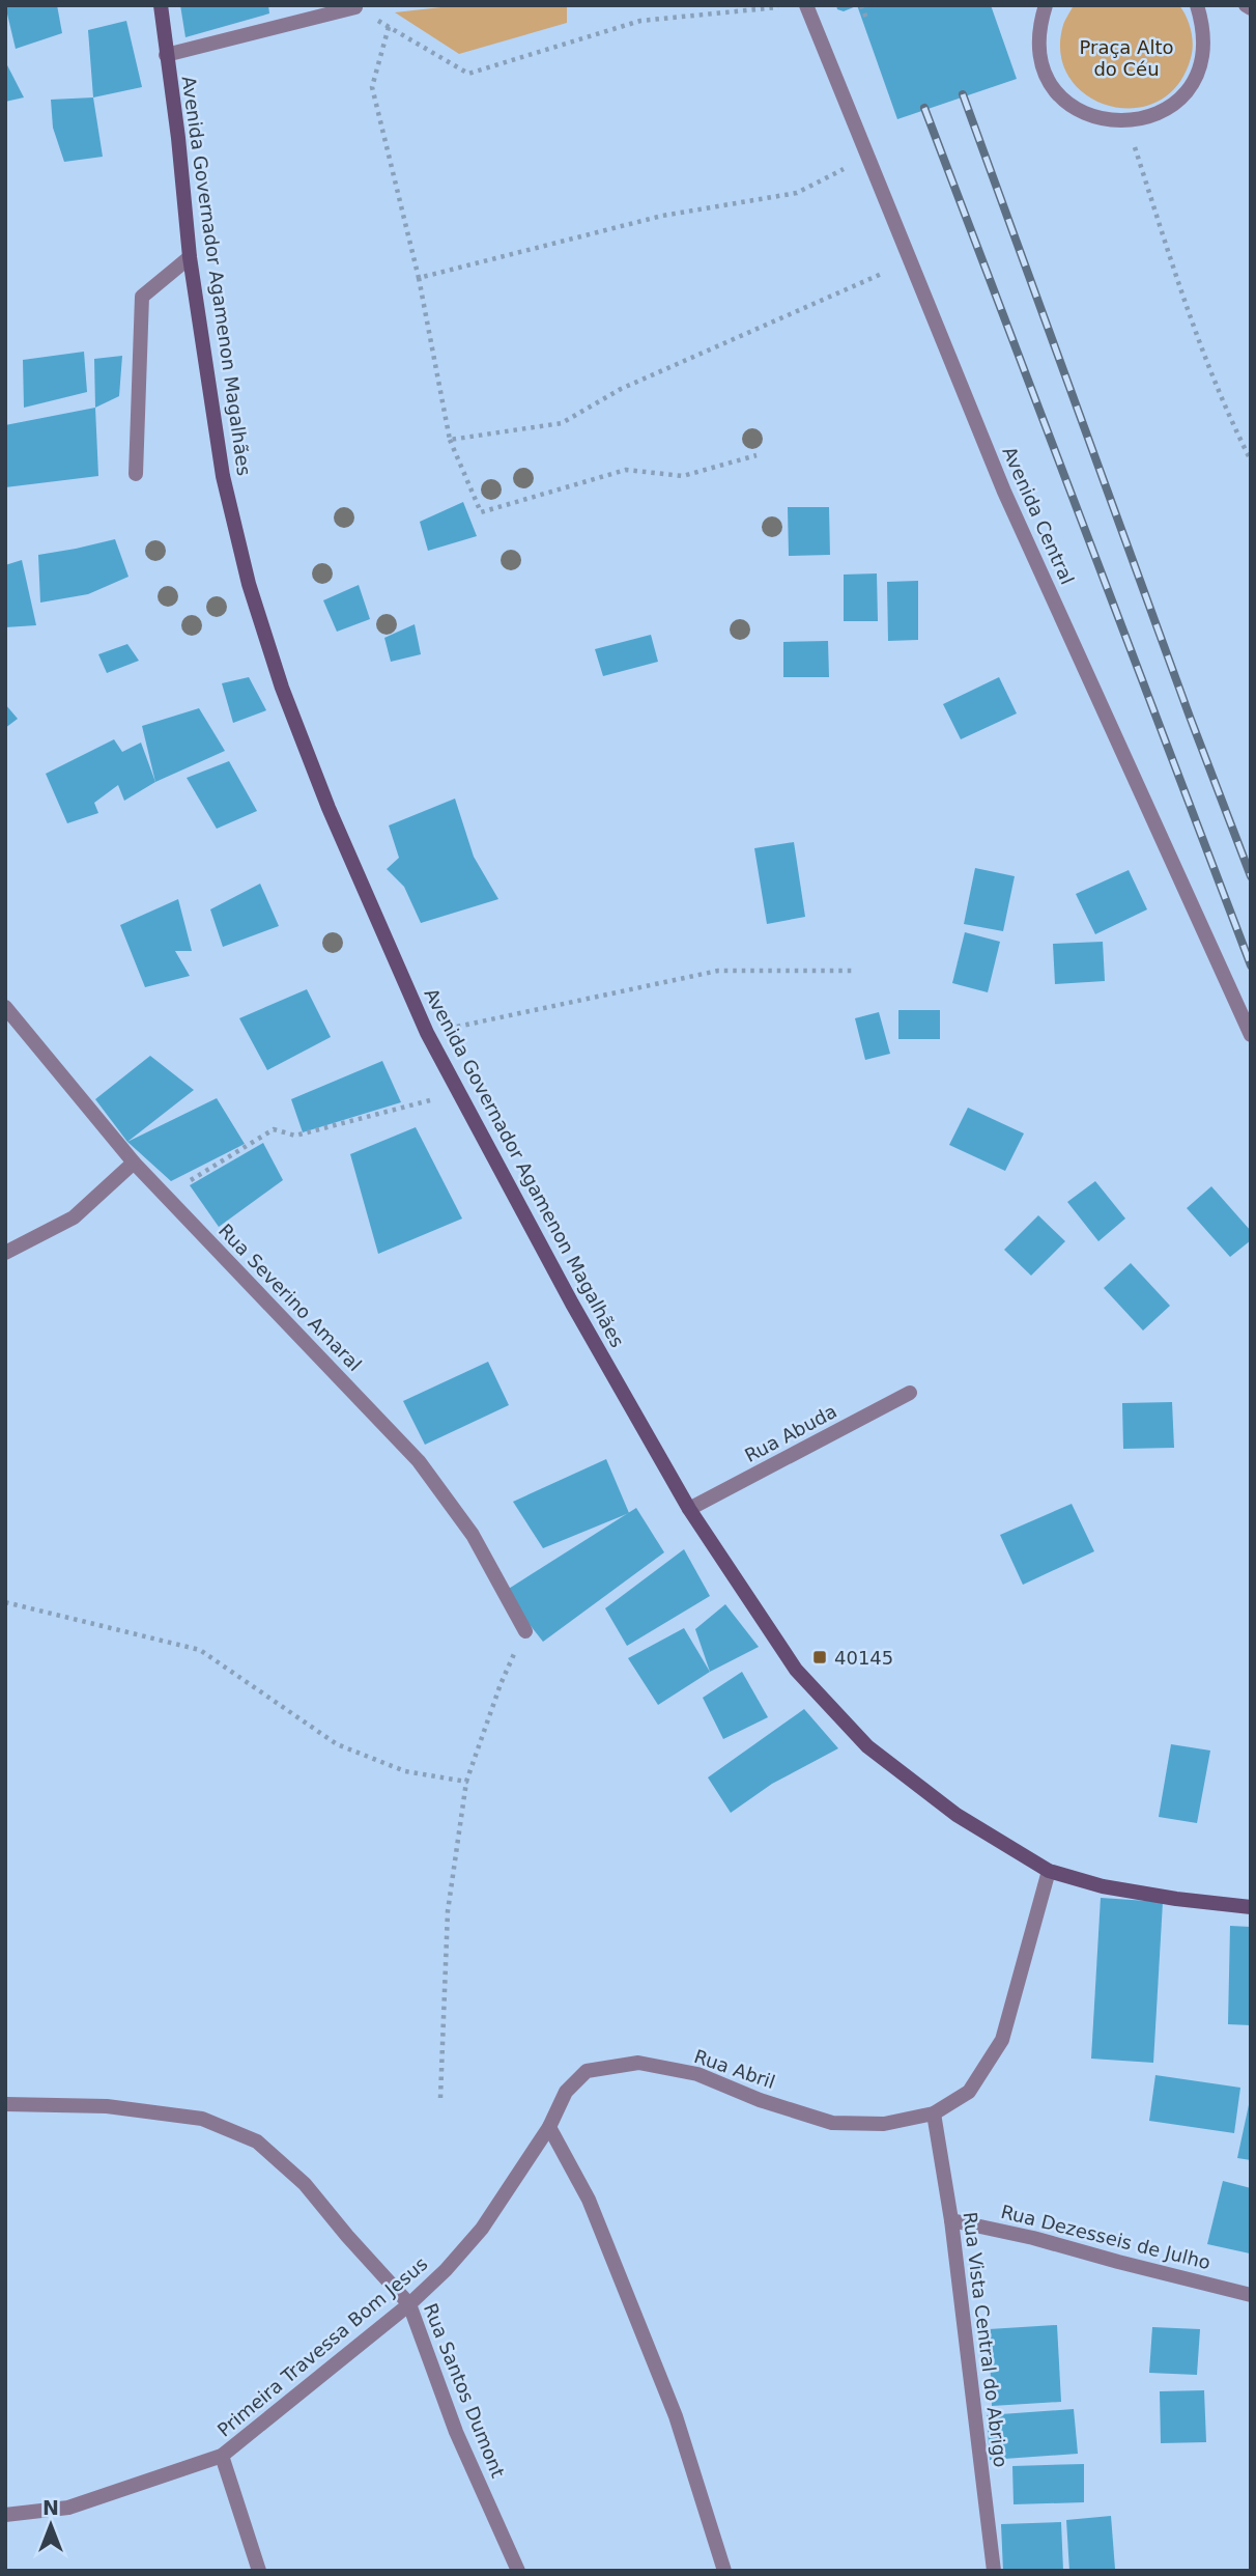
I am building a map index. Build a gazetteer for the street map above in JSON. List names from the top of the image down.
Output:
{
  "streets": {
    "main road": ["Avenida Governador Agamenon Magalhães"],
    "street": [
      "Avenida Central",
      "Rua Severino Amaral",
      "Rua Abuda",
      "Rua Abril",
      "Rua Dezesseis de Julho",
      "Rua Vista Central do Abrigo",
      "Primeira Travessa Bom Jesus",
      "Rua Santos Dumont"
    ]
  },
  "crossings": [
    ["Avenida Governador Agamenon Magalhães", "Rua Abuda"],
    ["Rua Abril", "Rua Vista Central do Abrigo"],
    ["Rua Abril", "Primeira Travessa Bom Jesus"],
    ["Rua Dezesseis de Julho", "Rua Vista Central do Abrigo"],
    ["Primeira Travessa Bom Jesus", "Rua Santos Dumont"]
  ],
  "parks": ["Praça Alto do Céu"],
  "places": {
    "transit": ["40145"]
  },
  "north": "top"
}
